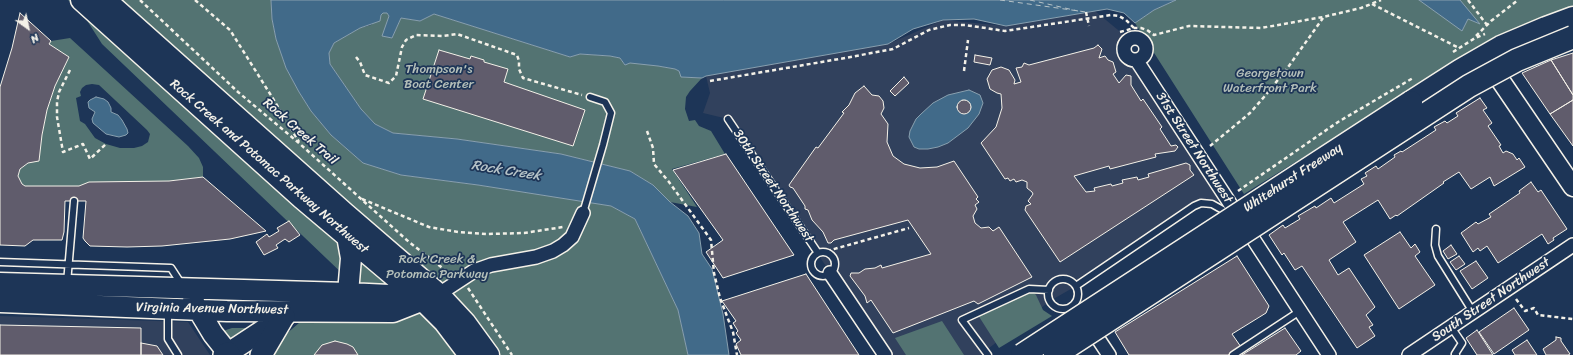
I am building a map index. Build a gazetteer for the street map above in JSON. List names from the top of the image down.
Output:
{
  "streets": {
    "highway": ["Whitehurst Freeway"],
    "main road": ["Rock Creek and Potomac Parkway Northwest", "Virginia Avenue Northwest"],
    "street": ["31st Street Northwest", "South Street Northwest"],
    "lane": ["30th Street Northwest"],
    "path": ["Rock Creek Trail"]
  },
  "crossings": [
    ["Rock Creek and Potomac Parkway Northwest", "Virginia Avenue Northwest"]
  ],
  "water": ["Rock Creek"],
  "parks": ["Thompson's Boat Center", "Georgetown Waterfront Park", "Rock Creek & Potomac Parkway"],
  "north": "bottom right"
}
